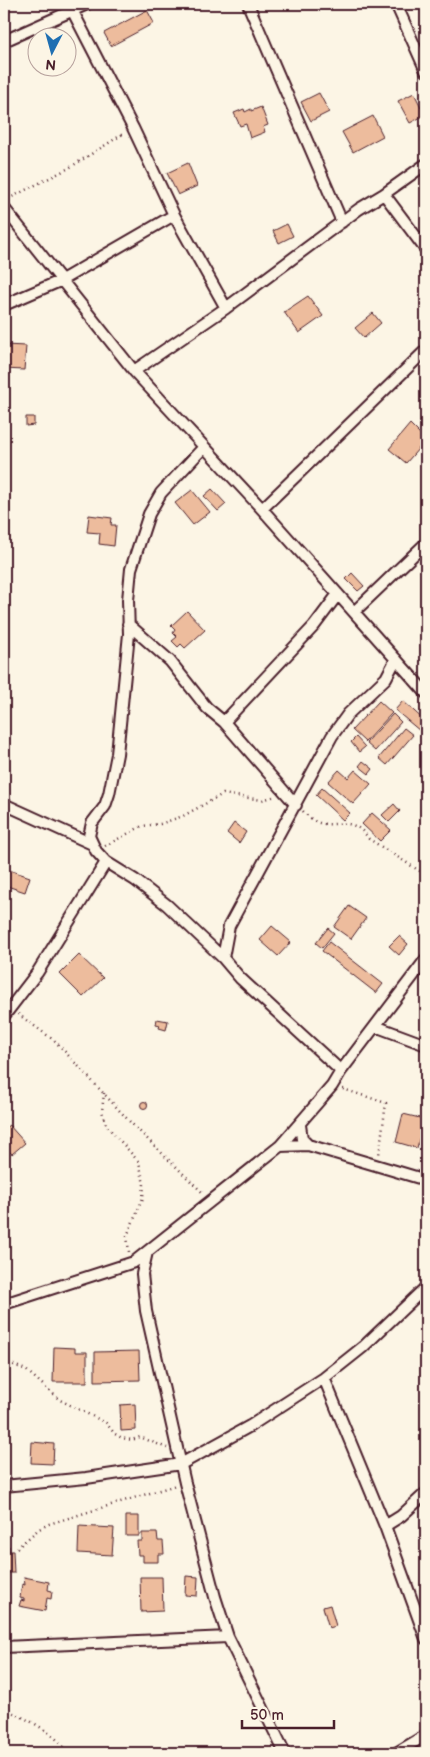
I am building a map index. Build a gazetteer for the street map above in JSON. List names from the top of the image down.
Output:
{
  "scale_bar": "50 m",
  "north": "bottom"
}
